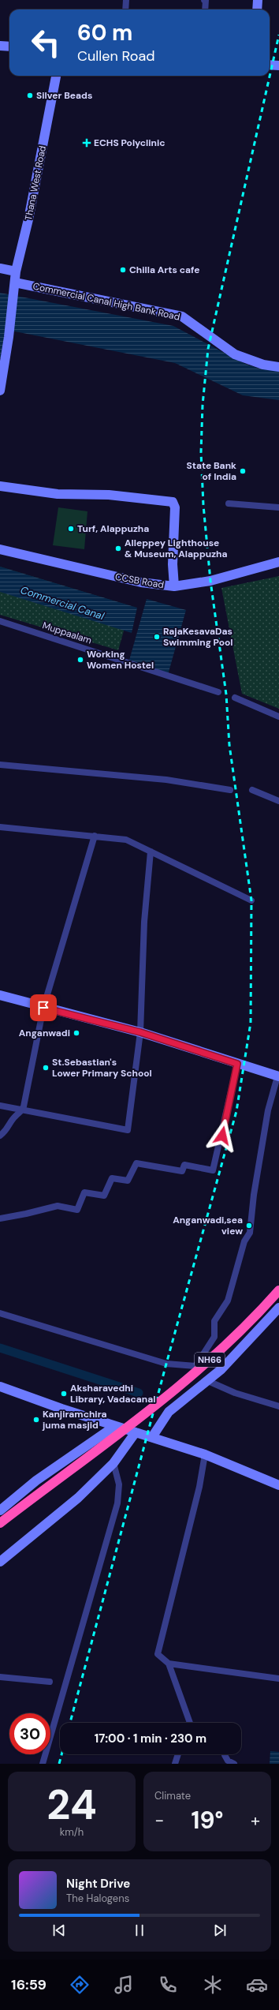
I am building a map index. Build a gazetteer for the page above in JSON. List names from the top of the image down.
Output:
{
  "streets": {
    "highway": ["NH66"],
    "main road": ["Thana West Road", "Commercial Canal High Bank Road", "CCSB Road"],
    "street": ["Muppaalam"]
  },
  "crossings": [
    ["Thana West Road", "Commercial Canal High Bank Road"]
  ],
  "water": ["Commercial Canal"],
  "places": {
    "other": [
      "Silver Beads",
      "Chilla Arts cafe",
      "State Bank of India",
      "Turf, Alappuzha",
      "Alleppey Lighthouse & Museum, Alappuzha",
      "RajaKesavaDas Swimming Pool",
      "Working Women Hostel",
      "Anganwadi",
      "St.Sebastian's Lower Primary School",
      "Anganwadi,sea view",
      "Aksharavedhi Library, Vadacanal",
      "Kanjiramchira juma masjid"
    ],
    "health": ["ECHS Polyclinic"]
  },
  "page": {
    "turn": ["60 m", "Cullen Road"],
    "limit": "30",
    "trip": "17:00 · 1 min · 230 m",
    "tile": [
      ["24", "km/h"],
      "Climate"
    ],
    "heat": ["−", "19°", "+"],
    "song": ["Night Drive", "The Halogens"],
    "tabs": "16:59"
  }
}
